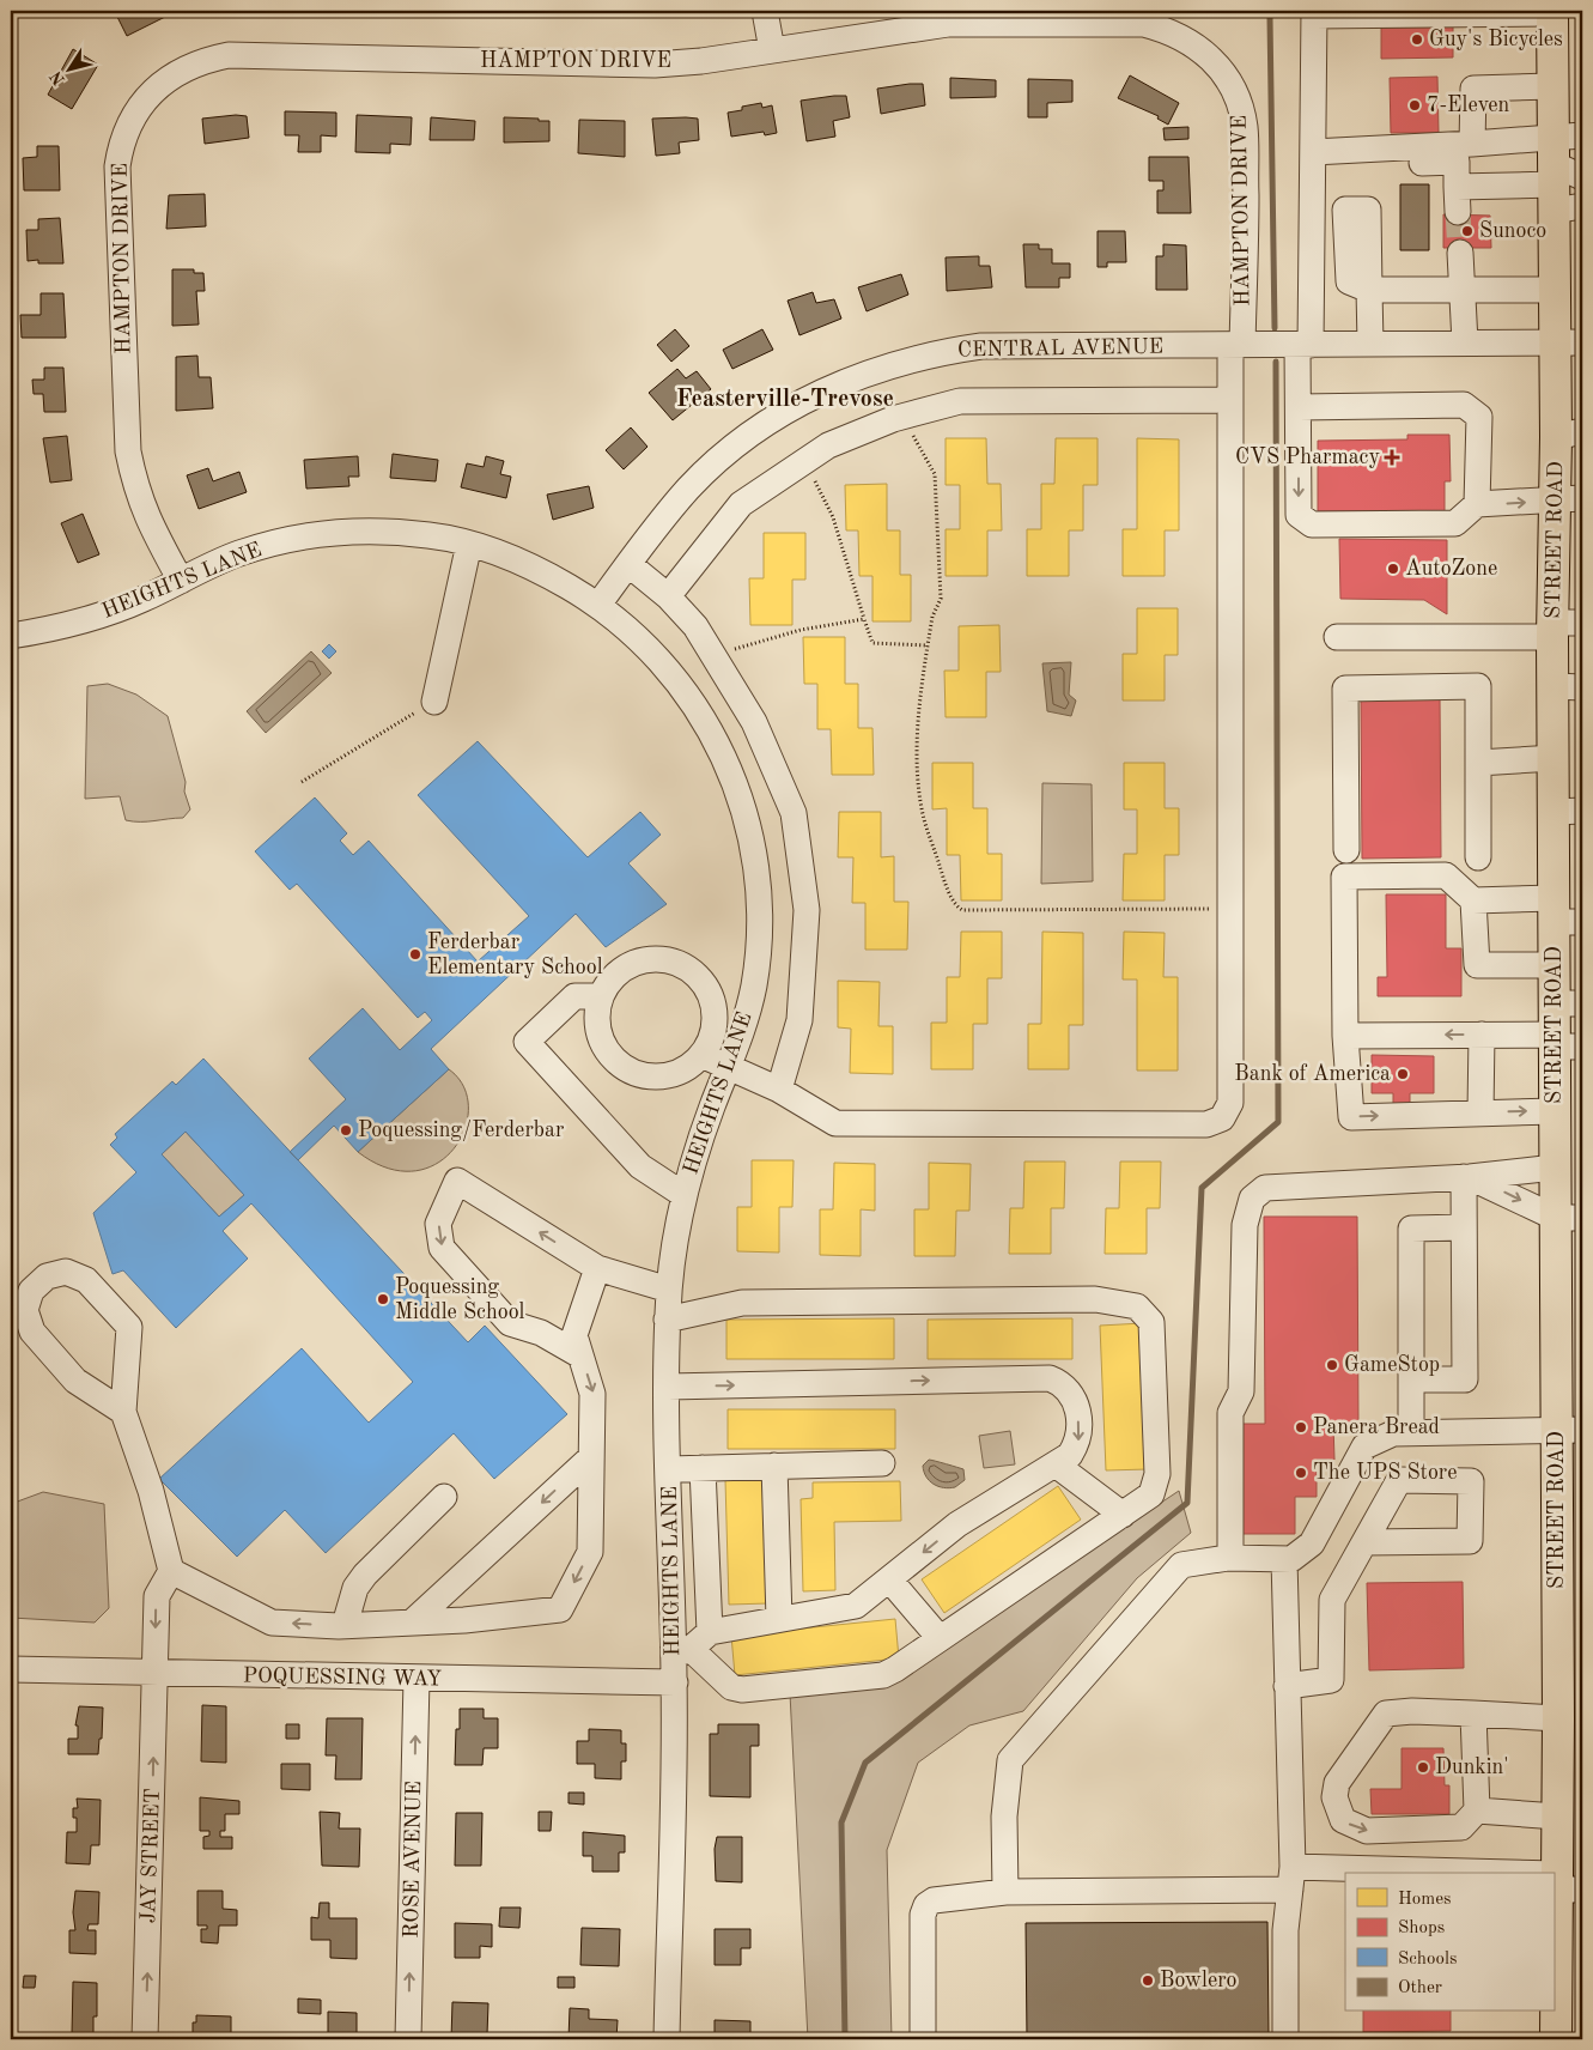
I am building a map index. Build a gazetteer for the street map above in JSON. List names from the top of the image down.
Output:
{
  "streets": {
    "main road": ["STREET ROAD"],
    "street": [
      "HAMPTON DRIVE",
      "CENTRAL AVENUE",
      "HEIGHTS LANE",
      "POQUESSING WAY",
      "JAY STREET",
      "ROSE AVENUE"
    ]
  },
  "crossings": [
    ["HAMPTON DRIVE", "CENTRAL AVENUE"],
    ["HAMPTON DRIVE", "HEIGHTS LANE"],
    ["CENTRAL AVENUE", "STREET ROAD"],
    ["CENTRAL AVENUE", "HEIGHTS LANE"],
    ["HEIGHTS LANE", "POQUESSING WAY"],
    ["POQUESSING WAY", "JAY STREET"],
    ["POQUESSING WAY", "ROSE AVENUE"]
  ],
  "one_way": ["ROSE AVENUE"],
  "districts": ["Feasterville-Trevose"],
  "places": {
    "other": [
      "Guy's Bicycles",
      "7-Eleven",
      "Sunoco",
      "AutoZone",
      "Ferderbar Elementary School",
      "Bank of America",
      "Poquessing/Ferderbar",
      "Poquessing Middle School",
      "GameStop",
      "Panera Bread",
      "The UPS Store",
      "Dunkin'",
      "Bowlero"
    ],
    "health": ["CVS Pharmacy"]
  },
  "legend": [
    "Homes",
    "Shops",
    "Schools",
    "Other"
  ],
  "north": "bottom left"
}
